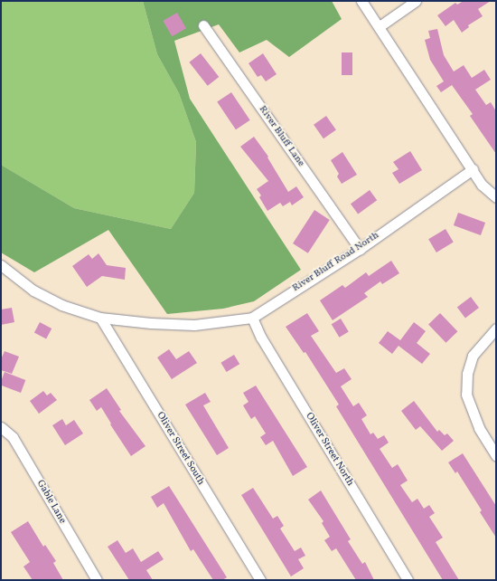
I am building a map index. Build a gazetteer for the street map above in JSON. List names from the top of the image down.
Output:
{
  "streets": {
    "street": [
      "River Bluff Lane",
      "River Bluff Road North",
      "Oliver Street South",
      "Oliver Street North",
      "Gable Lane"
    ]
  },
  "crossings": [
    ["River Bluff Lane", "River Bluff Road North"],
    ["River Bluff Road North", "Oliver Street South"],
    ["River Bluff Road North", "Oliver Street North"]
  ]
}
